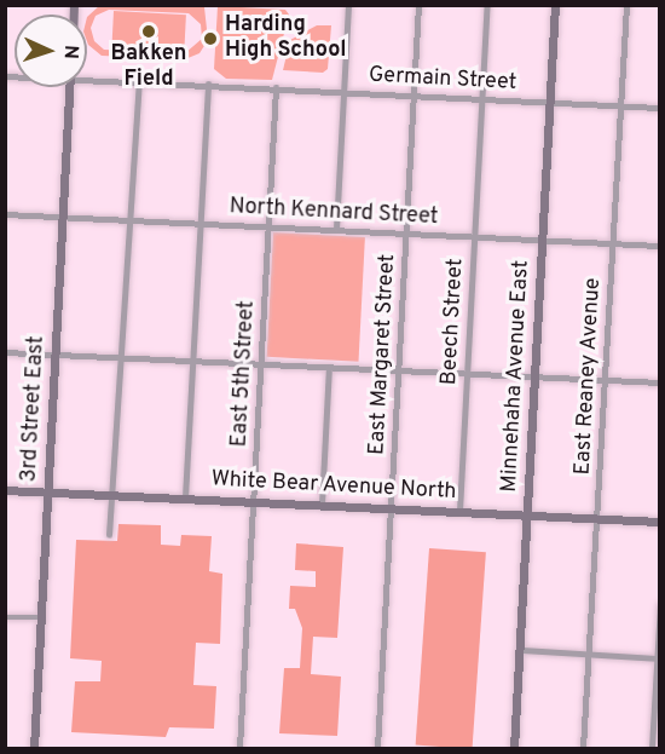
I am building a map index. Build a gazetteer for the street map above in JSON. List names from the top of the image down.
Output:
{
  "streets": {
    "main road": ["Minnehaha Avenue East", "3rd Street East", "White Bear Avenue North"],
    "street": [
      "Germain Street",
      "North Kennard Street",
      "Beech Street",
      "East Margaret Street",
      "East 5th Street",
      "East Reaney Avenue"
    ]
  },
  "crossings": [
    ["Germain Street", "Beech Street"],
    ["Germain Street", "East Margaret Street"],
    ["Germain Street", "East 5th Street"],
    ["Germain Street", "Minnehaha Avenue East"],
    ["Germain Street", "East Reaney Avenue"],
    ["North Kennard Street", "Beech Street"],
    ["North Kennard Street", "East Margaret Street"],
    ["North Kennard Street", "East 5th Street"],
    ["North Kennard Street", "Minnehaha Avenue East"],
    ["North Kennard Street", "East Reaney Avenue"],
    ["North Kennard Street", "3rd Street East"],
    ["Beech Street", "White Bear Avenue North"],
    ["East Margaret Street", "White Bear Avenue North"],
    ["East 5th Street", "White Bear Avenue North"],
    ["Minnehaha Avenue East", "White Bear Avenue North"],
    ["East Reaney Avenue", "White Bear Avenue North"],
    ["3rd Street East", "White Bear Avenue North"]
  ],
  "places": ["Bakken Field", "Harding High School"],
  "north": "right"
}
